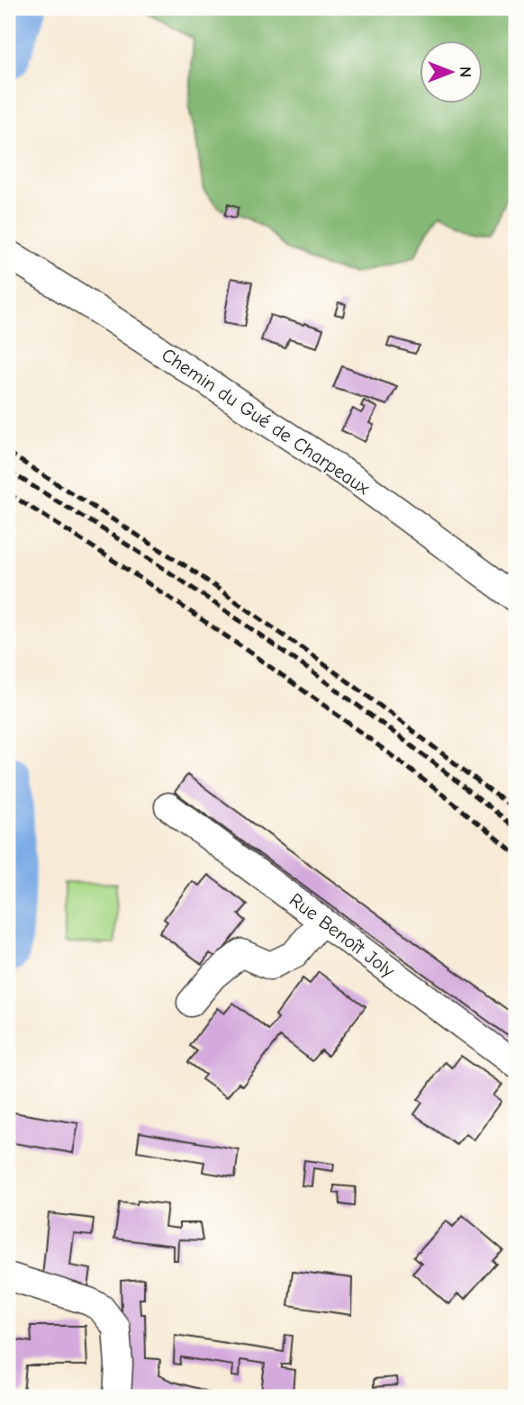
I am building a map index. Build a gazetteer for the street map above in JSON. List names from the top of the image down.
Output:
{
  "streets": {
    "street": ["Chemin du Gué de Charpeaux", "Rue Benoît Joly"]
  },
  "north": "right"
}
